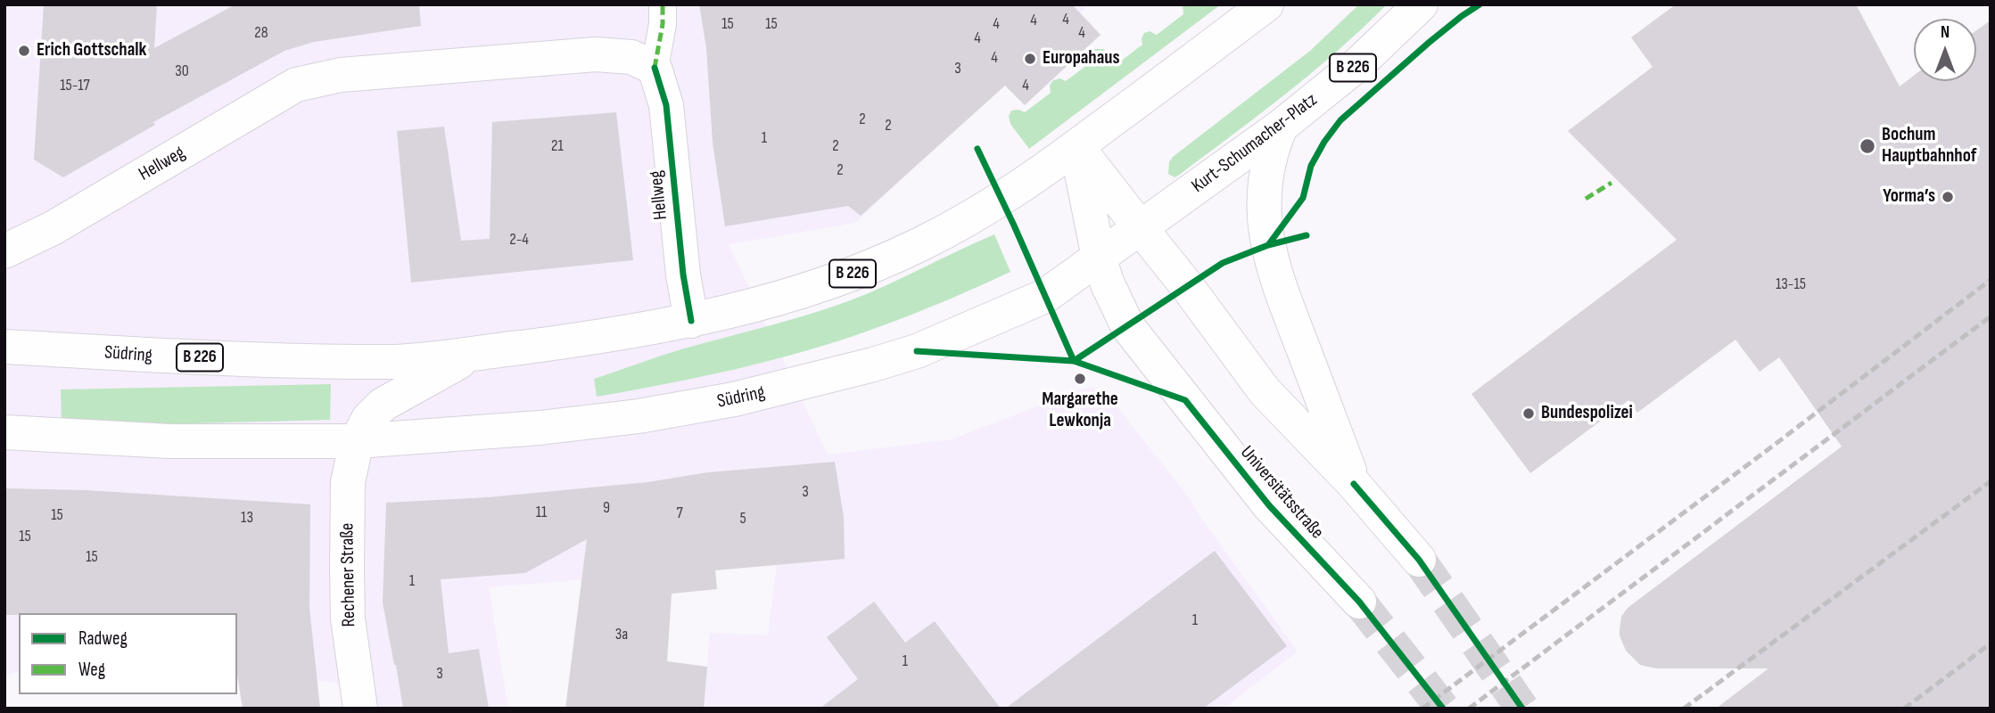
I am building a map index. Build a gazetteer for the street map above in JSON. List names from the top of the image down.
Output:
{
  "streets": {
    "main road": [
      "B 226",
      "Kurt-Schumacher-Platz",
      "Hellweg",
      "Südring",
      "Universitätsstraße",
      "Rechener Straße"
    ]
  },
  "crossings": [
    ["B 226", "Südring"],
    ["Kurt-Schumacher-Platz", "Südring"],
    ["Kurt-Schumacher-Platz", "Universitätsstraße"],
    ["Hellweg", "Südring"],
    ["Südring", "Universitätsstraße"],
    ["Südring", "Rechener Straße"]
  ],
  "places": [
    "Erich Gottschalk",
    "Europahaus",
    "Bochum Hauptbahnhof",
    "Yorma’s",
    "Margarethe Lewkonja",
    "Bundespolizei"
  ],
  "house_numbers": [
    "4",
    "4",
    "15",
    "15",
    "4",
    "28",
    "4",
    "4",
    "4",
    "3",
    "30",
    "15-17",
    "4",
    "2",
    "2",
    "1",
    "21",
    "2",
    "2",
    "2-4",
    "13-15",
    "3",
    "9",
    "11",
    "7",
    "15",
    "13",
    "5",
    "15",
    "15",
    "1",
    "1",
    "3a",
    "1",
    "3"
  ],
  "legend": ["Radweg", "Weg"],
  "north": "top"
}
